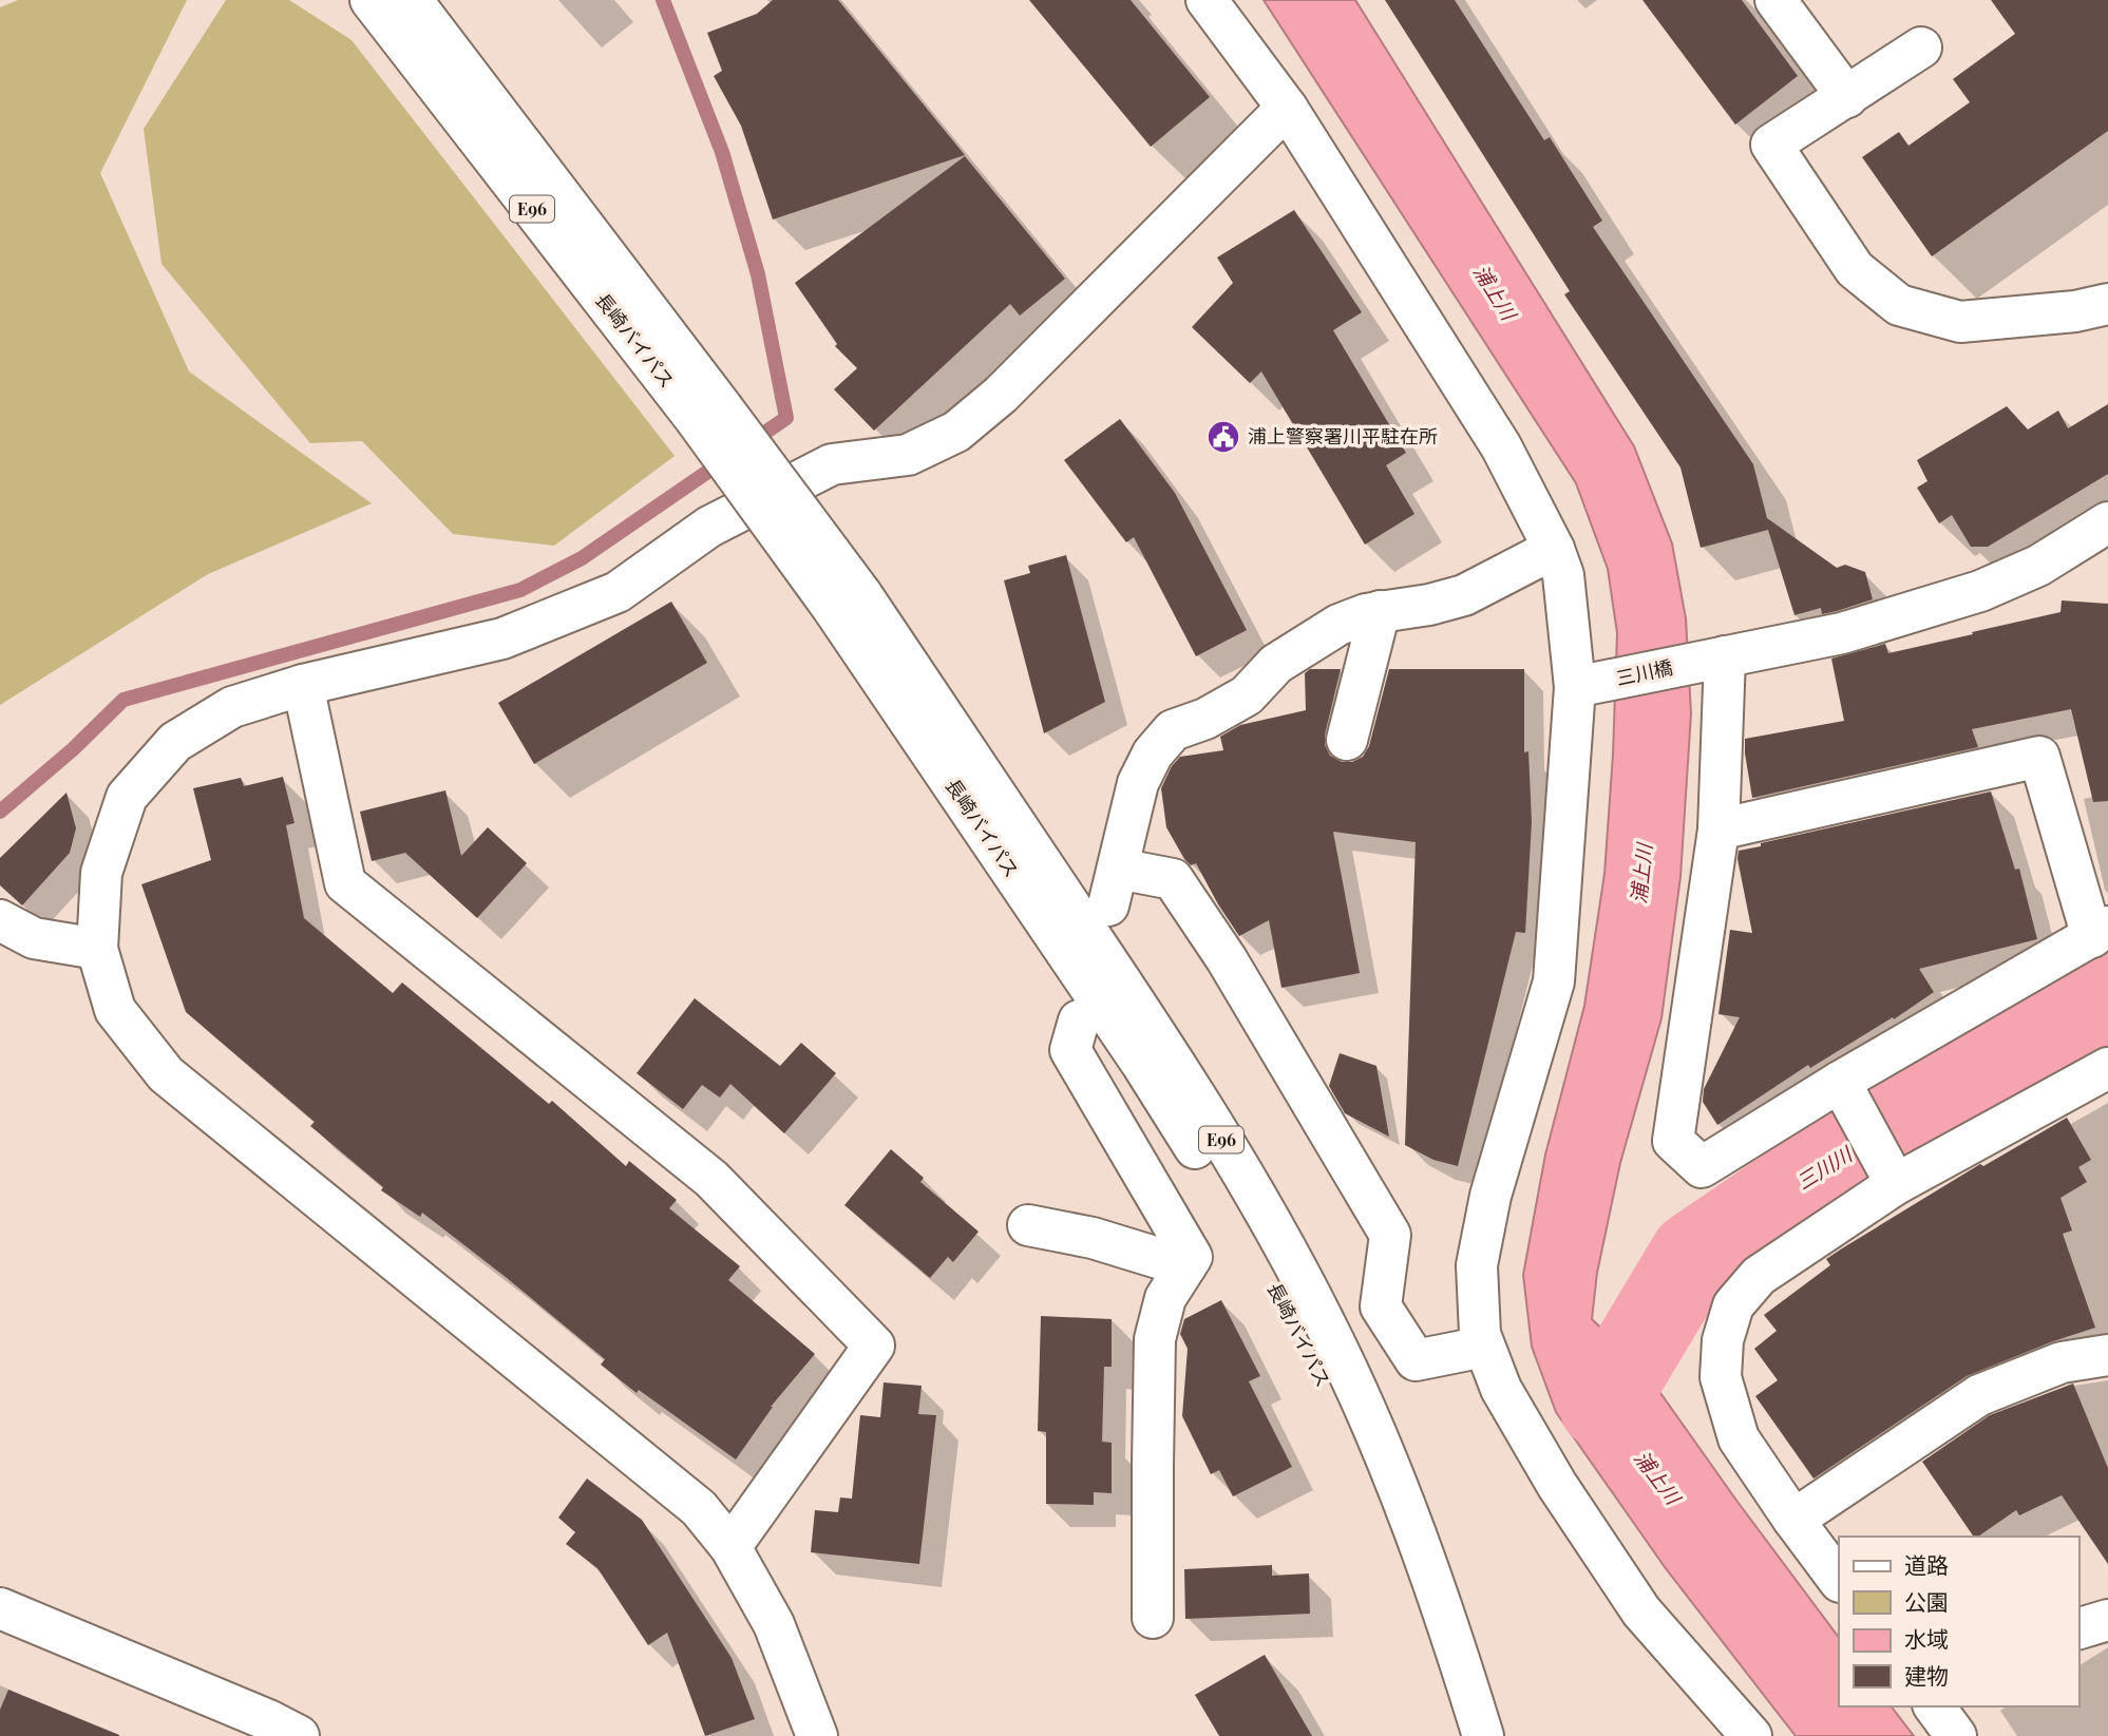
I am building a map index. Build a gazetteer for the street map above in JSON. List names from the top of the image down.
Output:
{
  "streets": {
    "main road": ["E96", "長崎バイパス", "三川橋"]
  },
  "water": ["浦上川", "三川川"],
  "places": {
    "public building": ["浦上警察署川平駐在所"]
  },
  "legend": [
    "道路",
    "公園",
    "水域",
    "建物"
  ]
}
